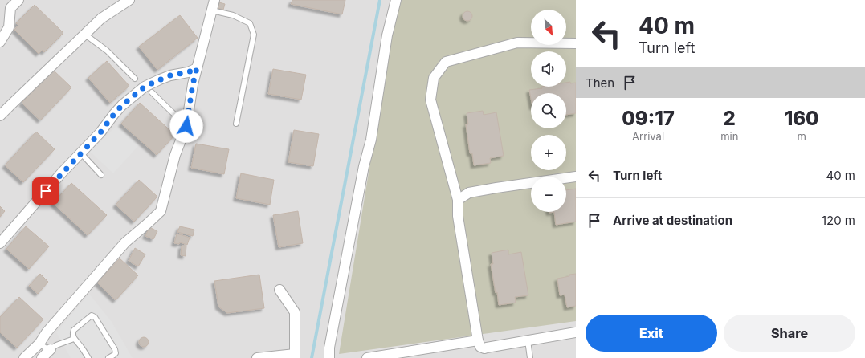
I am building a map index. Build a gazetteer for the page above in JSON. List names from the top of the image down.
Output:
{
  "north": "bottom right",
  "page": {
    "turn": ["40 m", "Turn left"],
    "map_buttons": ["+", "−"],
    "then": "Then",
    "eta": [
      "09:17",
      "Arrival",
      "2",
      "min",
      "160",
      "m"
    ],
    "list": [
      {
        "name": "Turn left",
        "value": "40 m"
      },
      {
        "name": "Arrive at destination",
        "value": "120 m"
      }
    ],
    "buttons": ["Exit", "Share"]
  }
}
